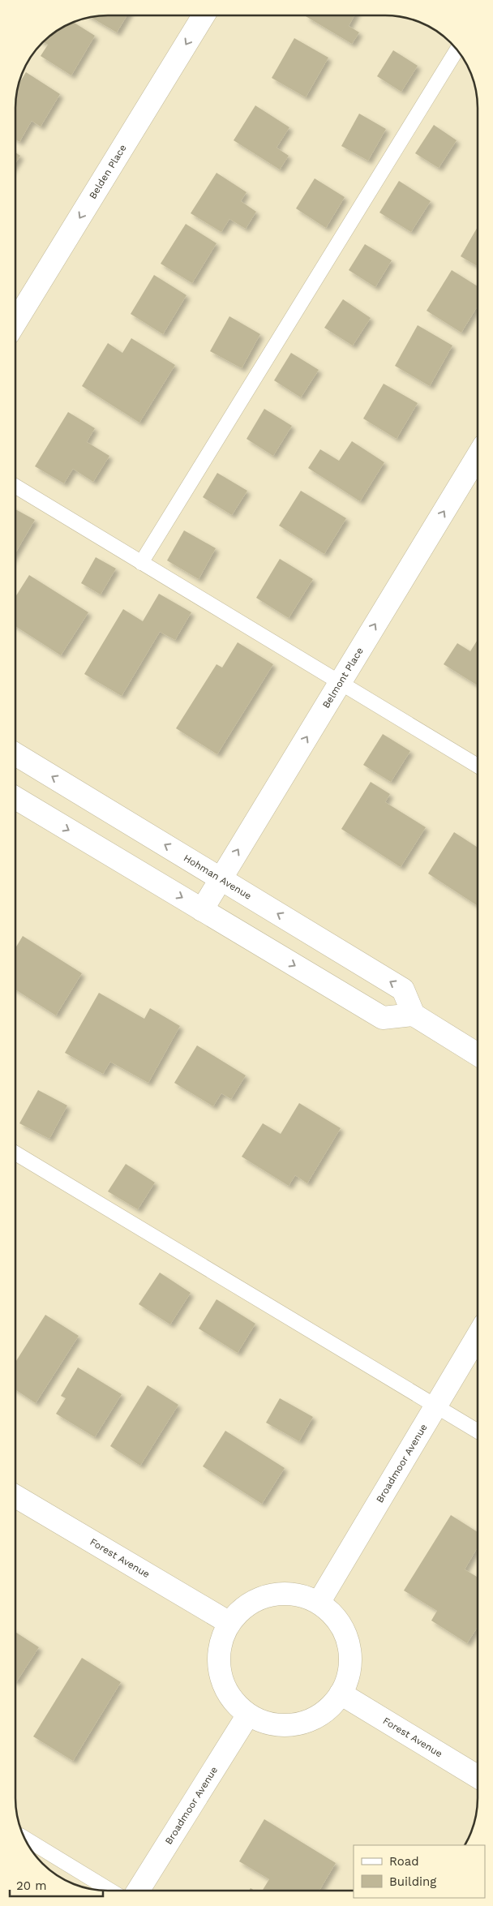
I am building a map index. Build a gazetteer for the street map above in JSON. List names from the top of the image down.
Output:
{
  "streets": {
    "street": [
      "Belden Place",
      "Belmont Place",
      "Hohman Avenue",
      "Broadmoor Avenue",
      "Forest Avenue"
    ]
  },
  "crossings": [
    ["Belmont Place", "Hohman Avenue"],
    ["Broadmoor Avenue", "Forest Avenue"]
  ],
  "one_way": ["Belden Place", "Belmont Place"],
  "legend": ["Road", "Building"],
  "scale_bar": "20 m"
}
